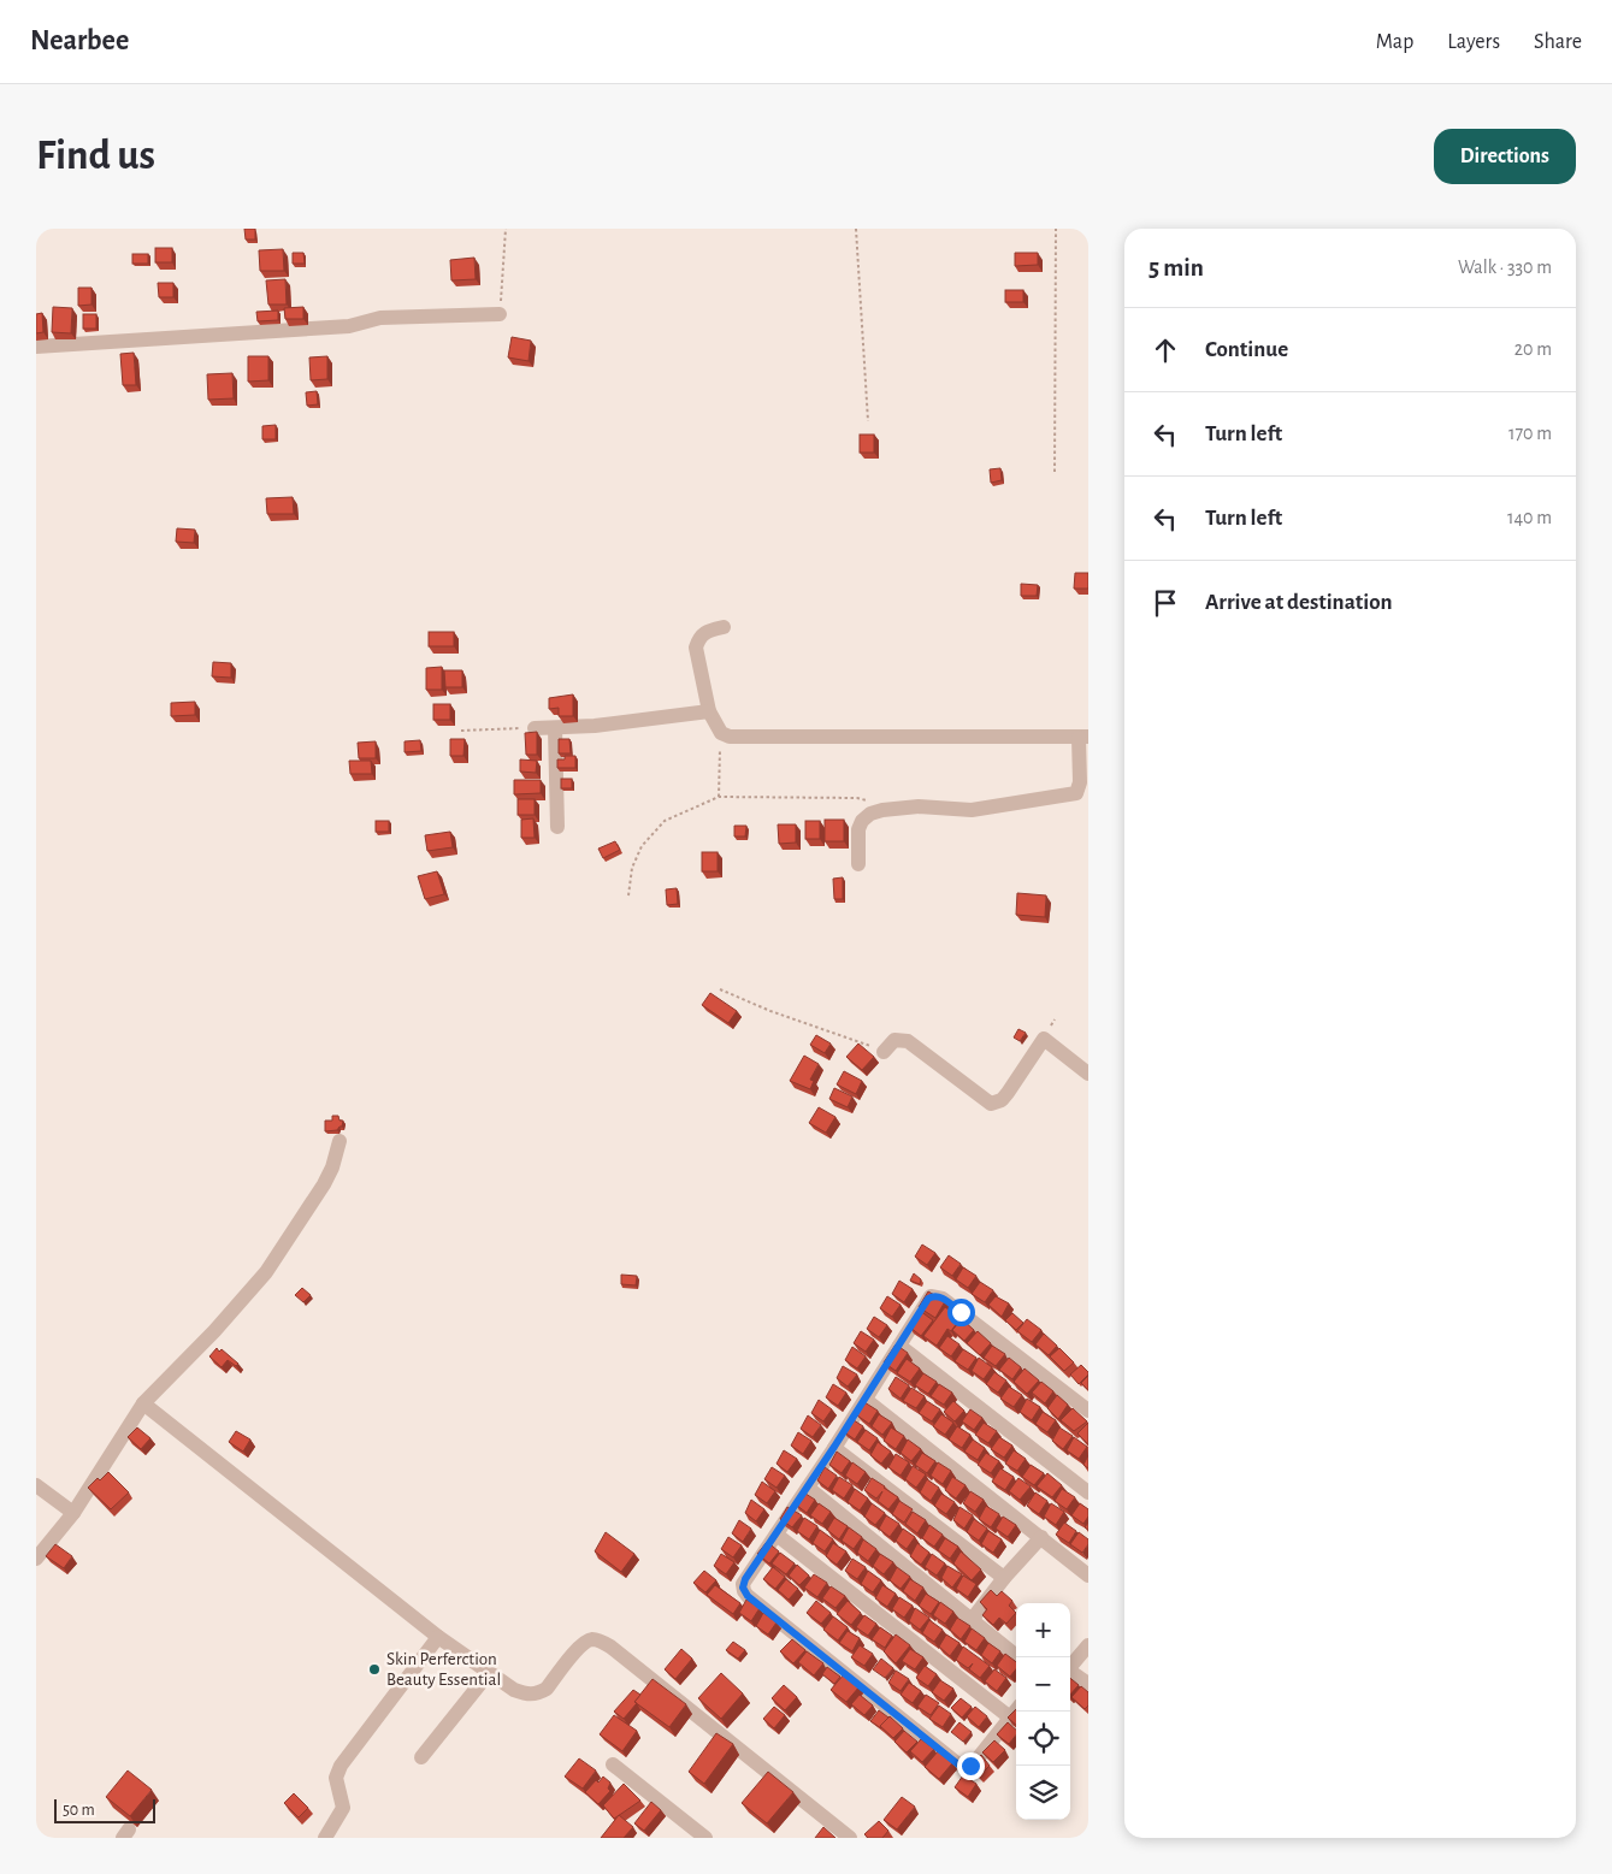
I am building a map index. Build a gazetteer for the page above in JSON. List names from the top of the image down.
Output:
{
  "places": ["Skin Perferction Beauty Essential"],
  "scale_bar": "50 m",
  "page": {
    "header": "Nearbee",
    "nav": ["Map", "Layers", "Share"],
    "buttons": "Directions",
    "title": "Find us",
    "heading": ["5 min", "Walk · 330 m"],
    "list": [
      ["Continue", "20 m"],
      ["Turn left", "170 m"],
      ["Turn left", "140 m"],
      "Arrive at destination"
    ],
    "map_buttons": ["+", "−"],
    "scale": "50 m"
  }
}
